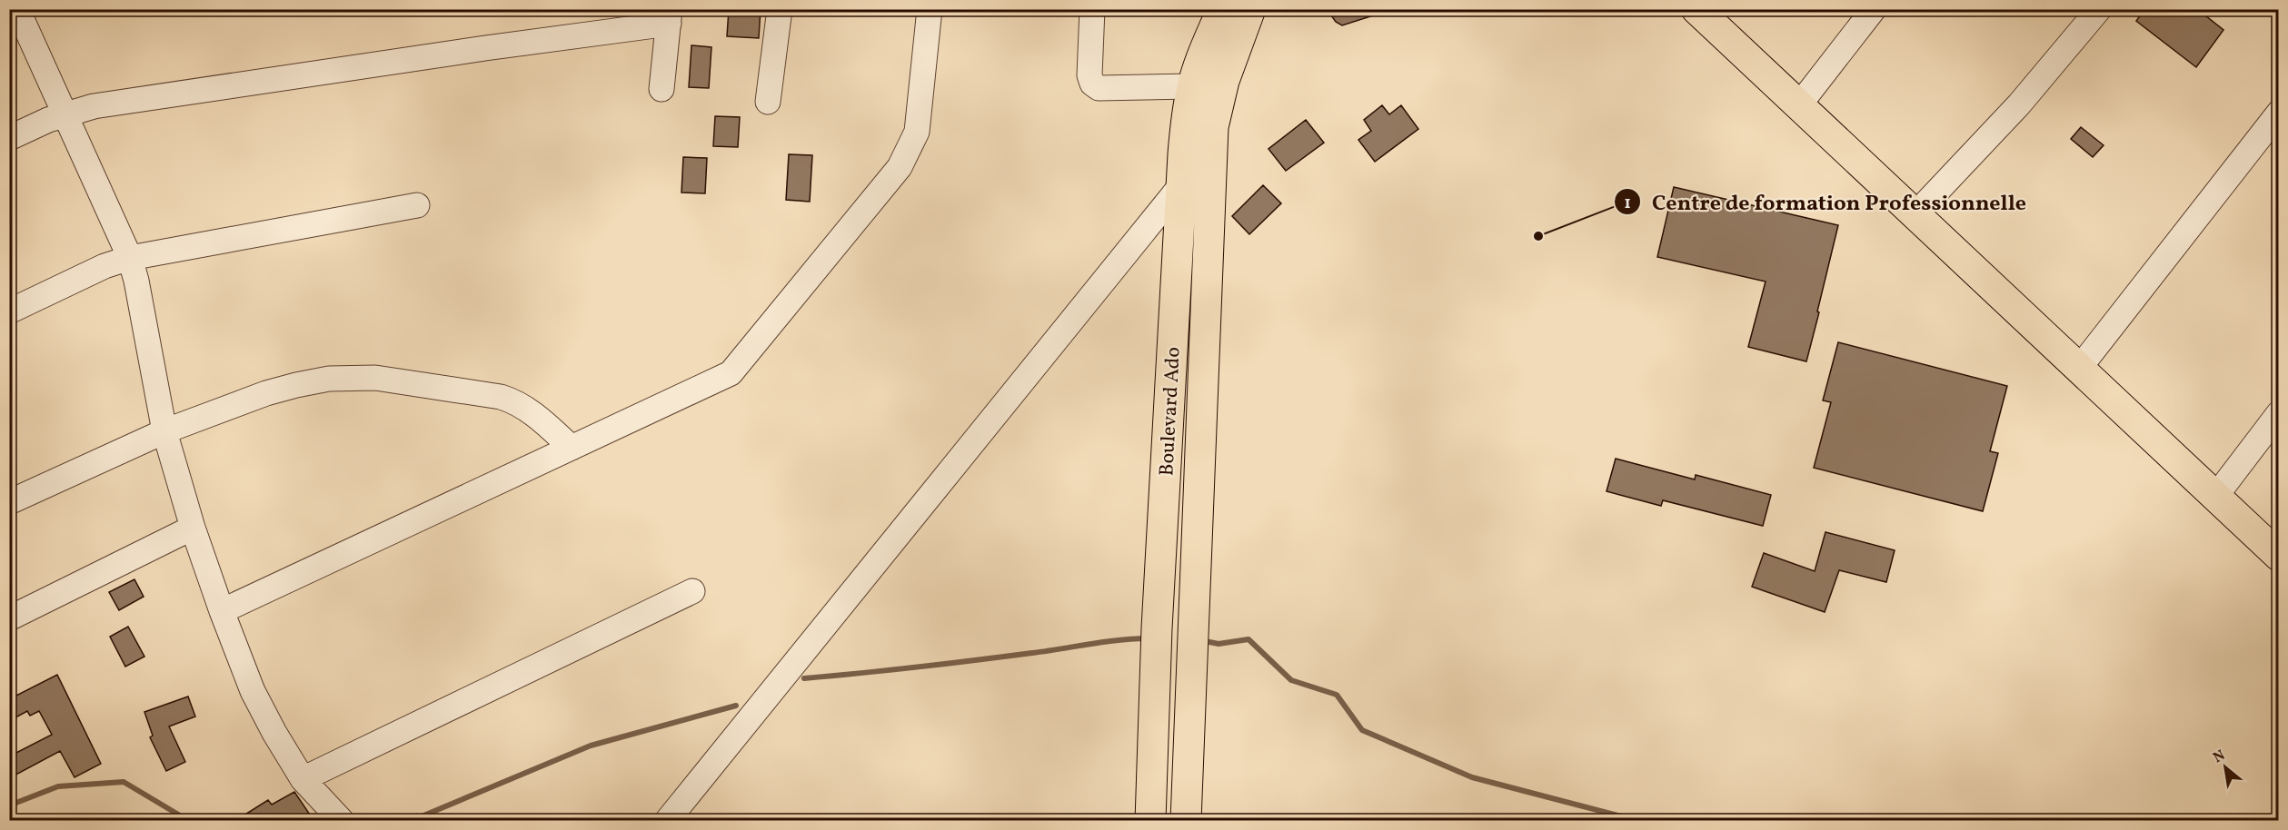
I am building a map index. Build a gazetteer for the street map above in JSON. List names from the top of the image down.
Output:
{
  "streets": {
    "main road": ["Boulevard Ado"]
  },
  "places": ["Centre de formation Professionnelle"],
  "north": "top left"
}
